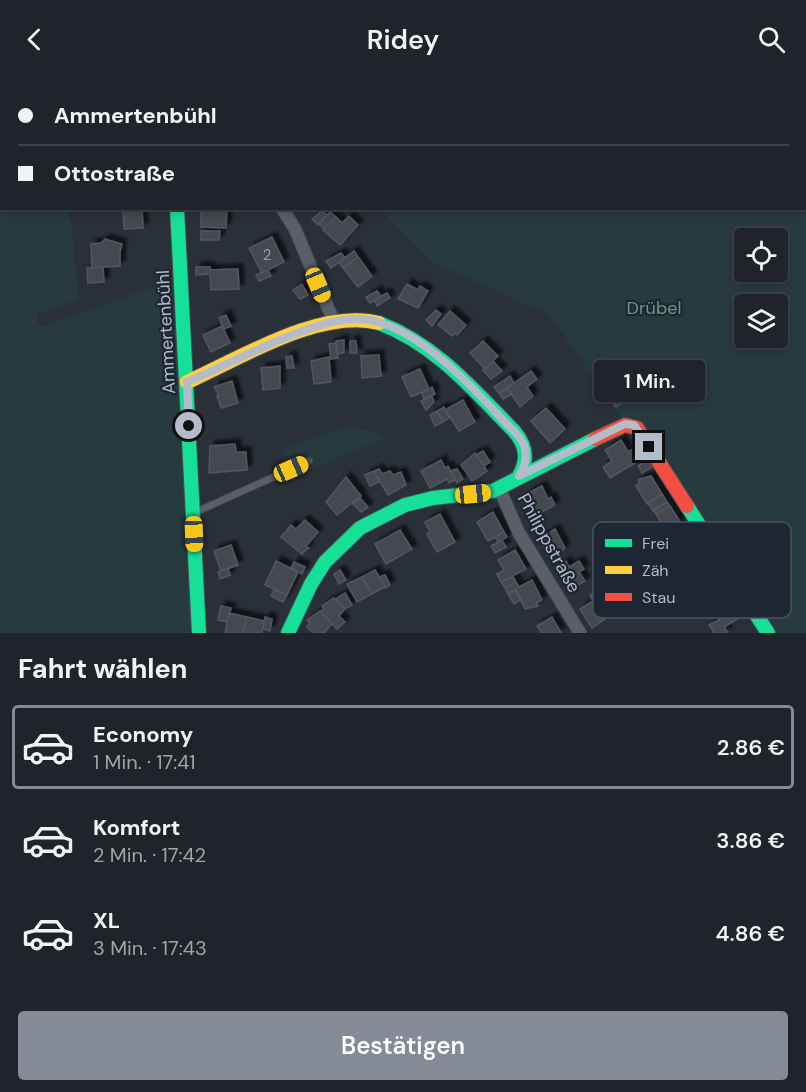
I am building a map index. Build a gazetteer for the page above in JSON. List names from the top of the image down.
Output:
{
  "streets": {
    "street": ["Ammertenbühl", "Philippstraße"]
  },
  "crossings": [
    ["Ammertenbühl", "Philippstraße"]
  ],
  "parks": ["Drübel"],
  "house_numbers": ["2"],
  "legend": ["Frei", "Zäh", "Stau"],
  "page": {
    "header": "Ridey",
    "banner": ["Ammertenbühl", "Ottostraße"],
    "bubble": "1 Min.",
    "heading": "Fahrt wählen",
    "list": [
      {
        "name": "Economy",
        "note": "1 Min. · 17:41",
        "value": "2.86 €"
      },
      {
        "name": "Komfort",
        "note": "2 Min. · 17:42",
        "value": "3.86 €"
      },
      {
        "name": "XL",
        "note": "3 Min. · 17:43",
        "value": "4.86 €"
      }
    ],
    "buttons": "Bestätigen"
  }
}
